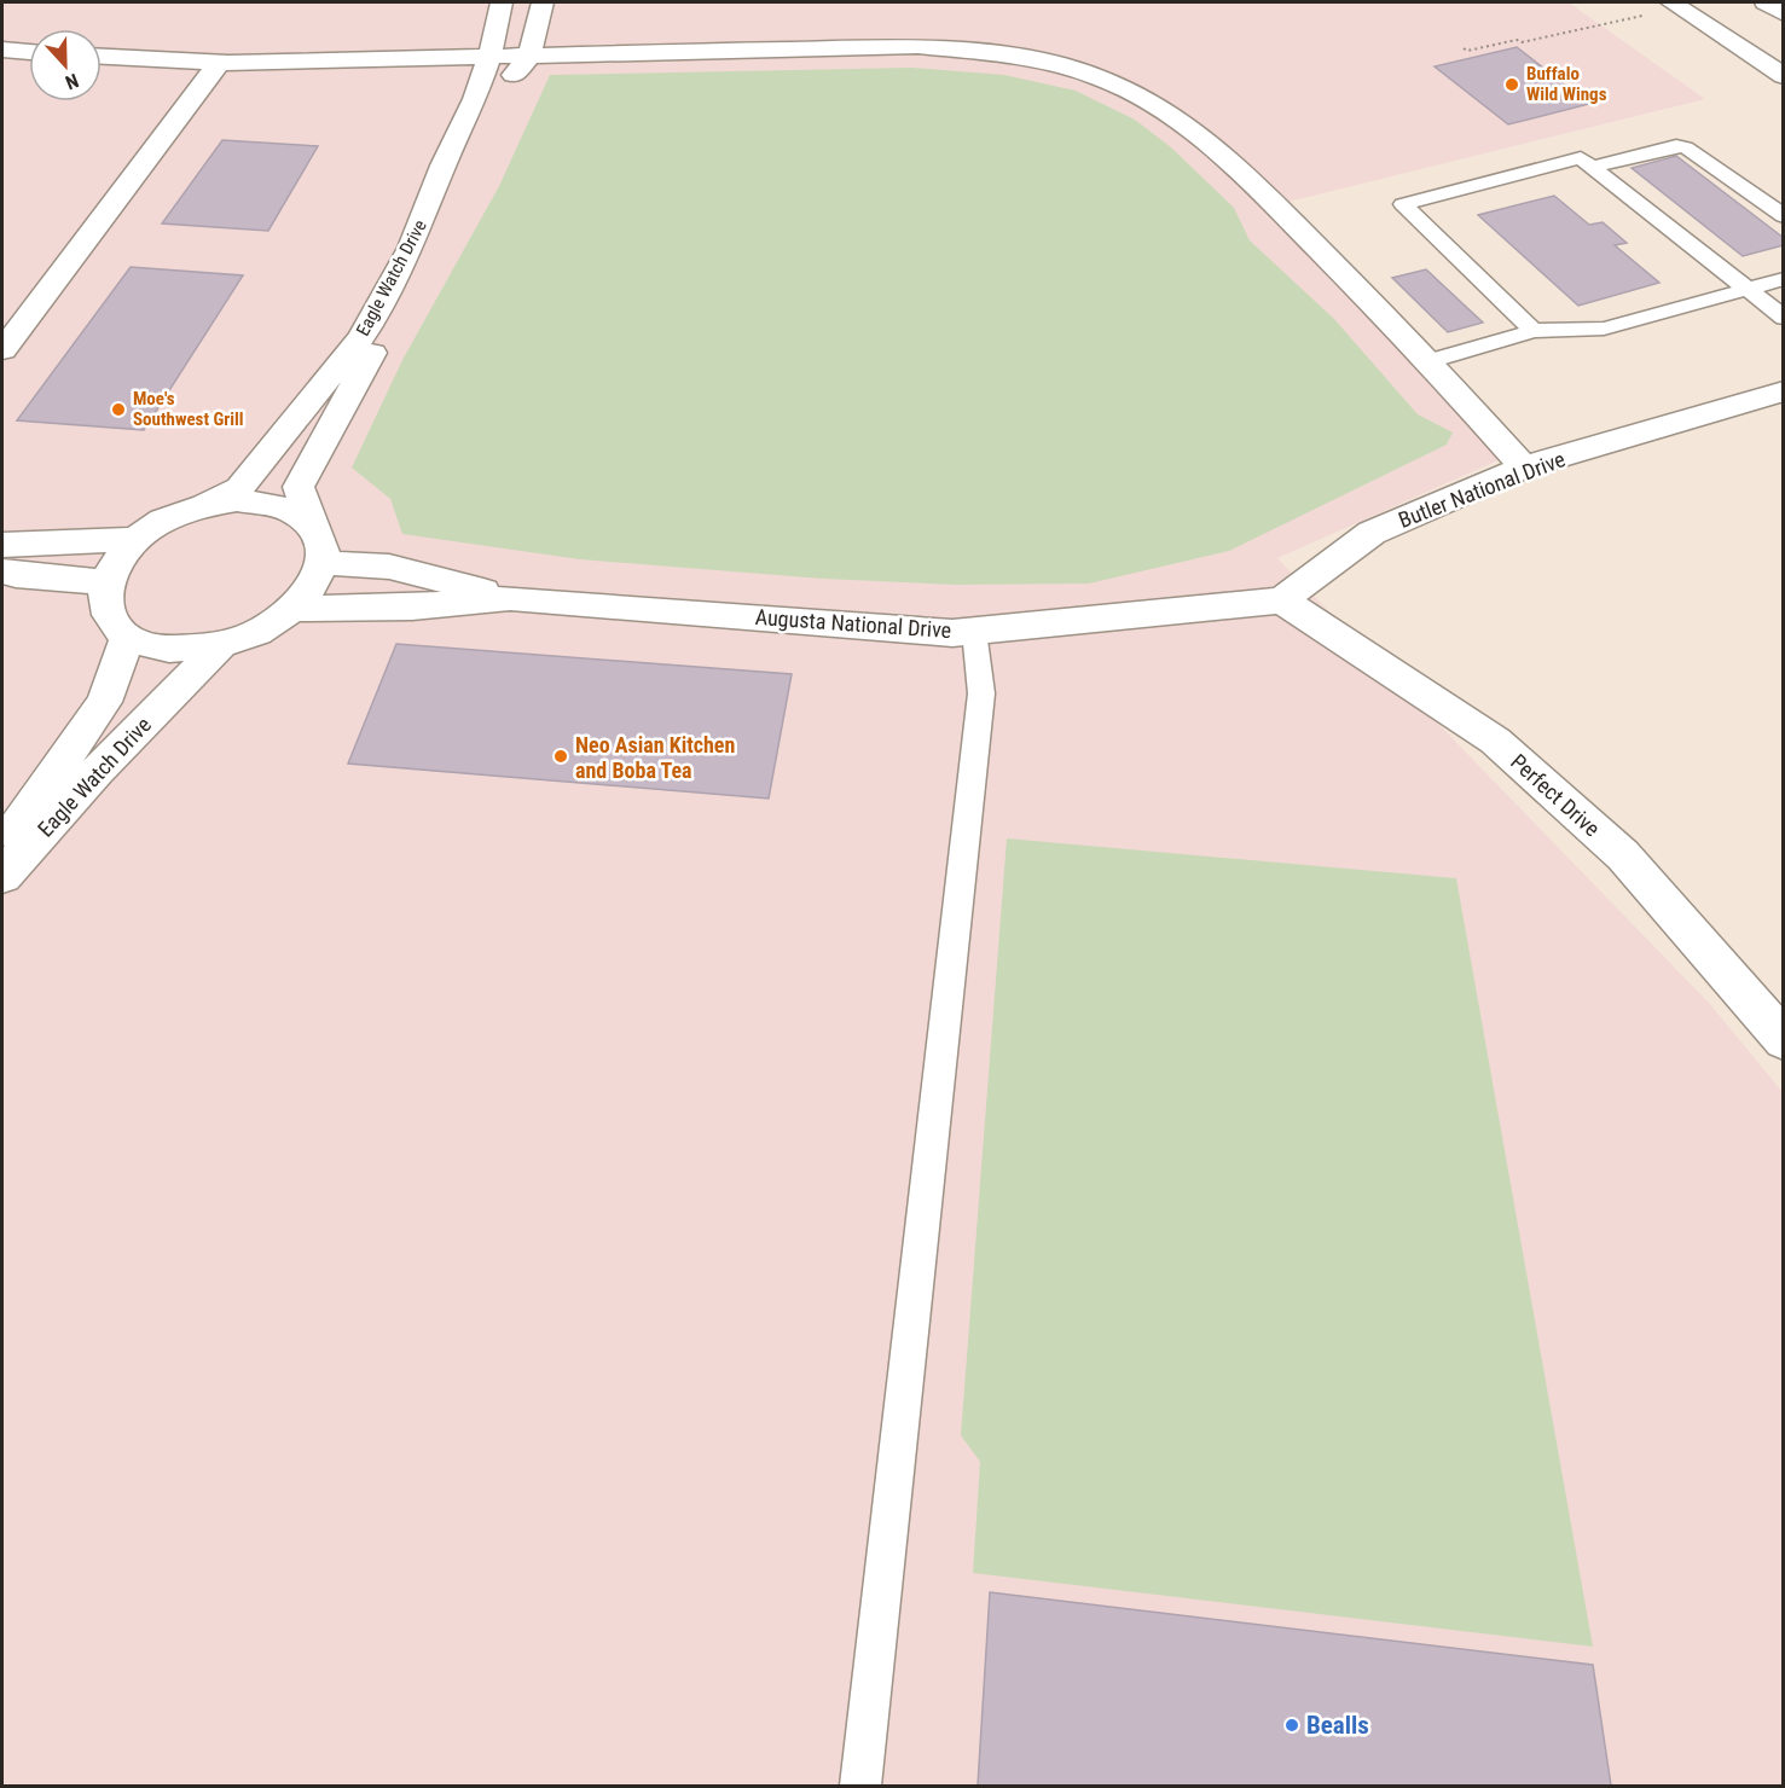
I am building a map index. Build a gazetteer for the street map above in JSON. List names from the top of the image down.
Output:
{
  "streets": {
    "street": [
      "Eagle Watch Drive",
      "Butler National Drive",
      "Augusta National Drive",
      "Perfect Drive"
    ]
  },
  "crossings": [
    ["Butler National Drive", "Augusta National Drive"],
    ["Butler National Drive", "Perfect Drive"],
    ["Augusta National Drive", "Perfect Drive"]
  ],
  "places": [
    "Buffalo Wild Wings",
    "Moe's Southwest Grill",
    "Neo Asian Kitchen and Boba Tea",
    "Bealls"
  ],
  "north": "bottom"
}
